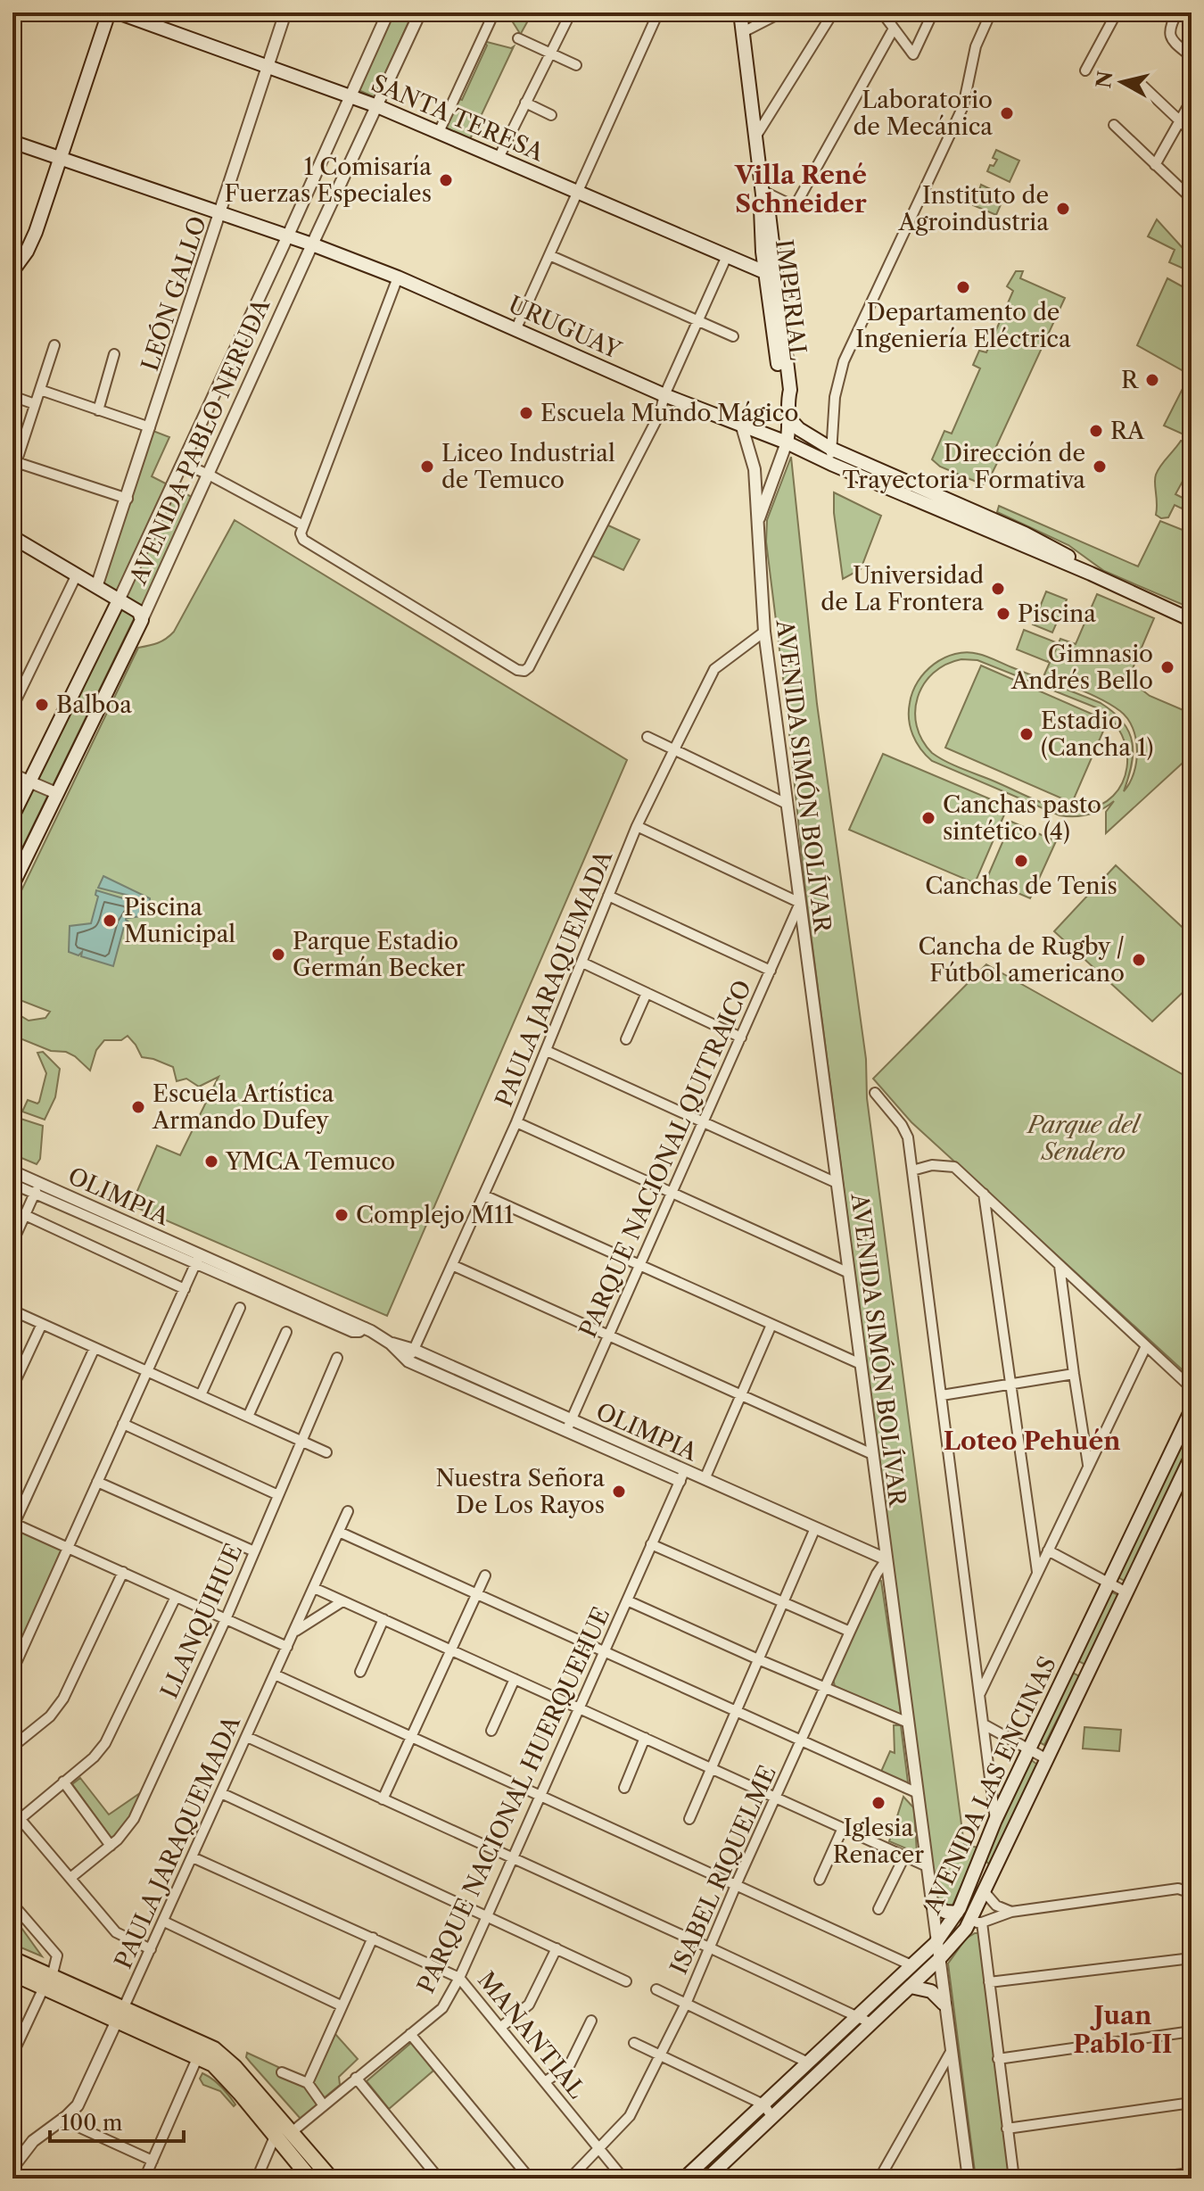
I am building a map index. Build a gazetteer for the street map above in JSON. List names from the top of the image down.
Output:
{
  "streets": {
    "main road": [
      "SANTA TERESA",
      "IMPERIAL",
      "URUGUAY",
      "AVENIDA PABLO NERUDA",
      "AVENIDA LAS ENCINAS"
    ],
    "street": [
      "LEÓN GALLO",
      "AVENIDA SIMÓN BOLÍVAR",
      "PAULA JARAQUEMADA",
      "PARQUE NACIONAL QUITRAICO",
      "OLIMPIA",
      "LLANQUIHUE",
      "PARQUE NACIONAL HUERQUEHUE",
      "ISABEL RIQUELME",
      "MANANTIAL"
    ]
  },
  "crossings": [
    ["SANTA TERESA", "LEÓN GALLO"],
    ["SANTA TERESA", "IMPERIAL"],
    ["SANTA TERESA", "AVENIDA PABLO NERUDA"],
    ["LEÓN GALLO", "URUGUAY"],
    ["IMPERIAL", "URUGUAY"],
    ["IMPERIAL", "AVENIDA SIMÓN BOLÍVAR"],
    ["URUGUAY", "AVENIDA PABLO NERUDA"],
    ["URUGUAY", "AVENIDA SIMÓN BOLÍVAR"],
    ["AVENIDA SIMÓN BOLÍVAR", "PAULA JARAQUEMADA"],
    ["AVENIDA SIMÓN BOLÍVAR", "PARQUE NACIONAL QUITRAICO"],
    ["AVENIDA SIMÓN BOLÍVAR", "OLIMPIA"],
    ["AVENIDA SIMÓN BOLÍVAR", "AVENIDA LAS ENCINAS"],
    ["AVENIDA SIMÓN BOLÍVAR", "ISABEL RIQUELME"],
    ["PAULA JARAQUEMADA", "OLIMPIA"],
    ["PAULA JARAQUEMADA", "MANANTIAL"],
    ["PARQUE NACIONAL QUITRAICO", "OLIMPIA"],
    ["OLIMPIA", "PARQUE NACIONAL HUERQUEHUE"],
    ["OLIMPIA", "ISABEL RIQUELME"],
    ["PARQUE NACIONAL HUERQUEHUE", "MANANTIAL"],
    ["ISABEL RIQUELME", "MANANTIAL"]
  ],
  "districts": ["Villa René Schneider", "Loteo Pehuén", "Juan Pablo II"],
  "parks": ["Parque del Sendero"],
  "places": [
    "Laboratorio de Mecánica",
    "1 Comisaría Fuerzas Especiales",
    "Instituto de Agroindustria",
    "Departamento de Ingeniería Eléctrica",
    "R",
    "Escuela Mundo Mágico",
    "RA",
    "Liceo Industrial de Temuco",
    "Dirección de Trayectoria Formativa",
    "Universidad de La Frontera",
    "Piscina",
    "Gimnasio Andrés Bello",
    "Balboa",
    "Estadio (Cancha 1)",
    "Canchas pasto sintético (4)",
    "Canchas de Tenis",
    "Piscina Municipal",
    "Parque Estadio Germán Becker",
    "Cancha de Rugby / Fútbol americano",
    "Escuela Artística Armando Dufey",
    "YMCA Temuco",
    "Complejo M11",
    "Nuestra Señora De Los Rayos",
    "Iglesia Renacer"
  ],
  "scale_bar": "100 m",
  "north": "left"
}
